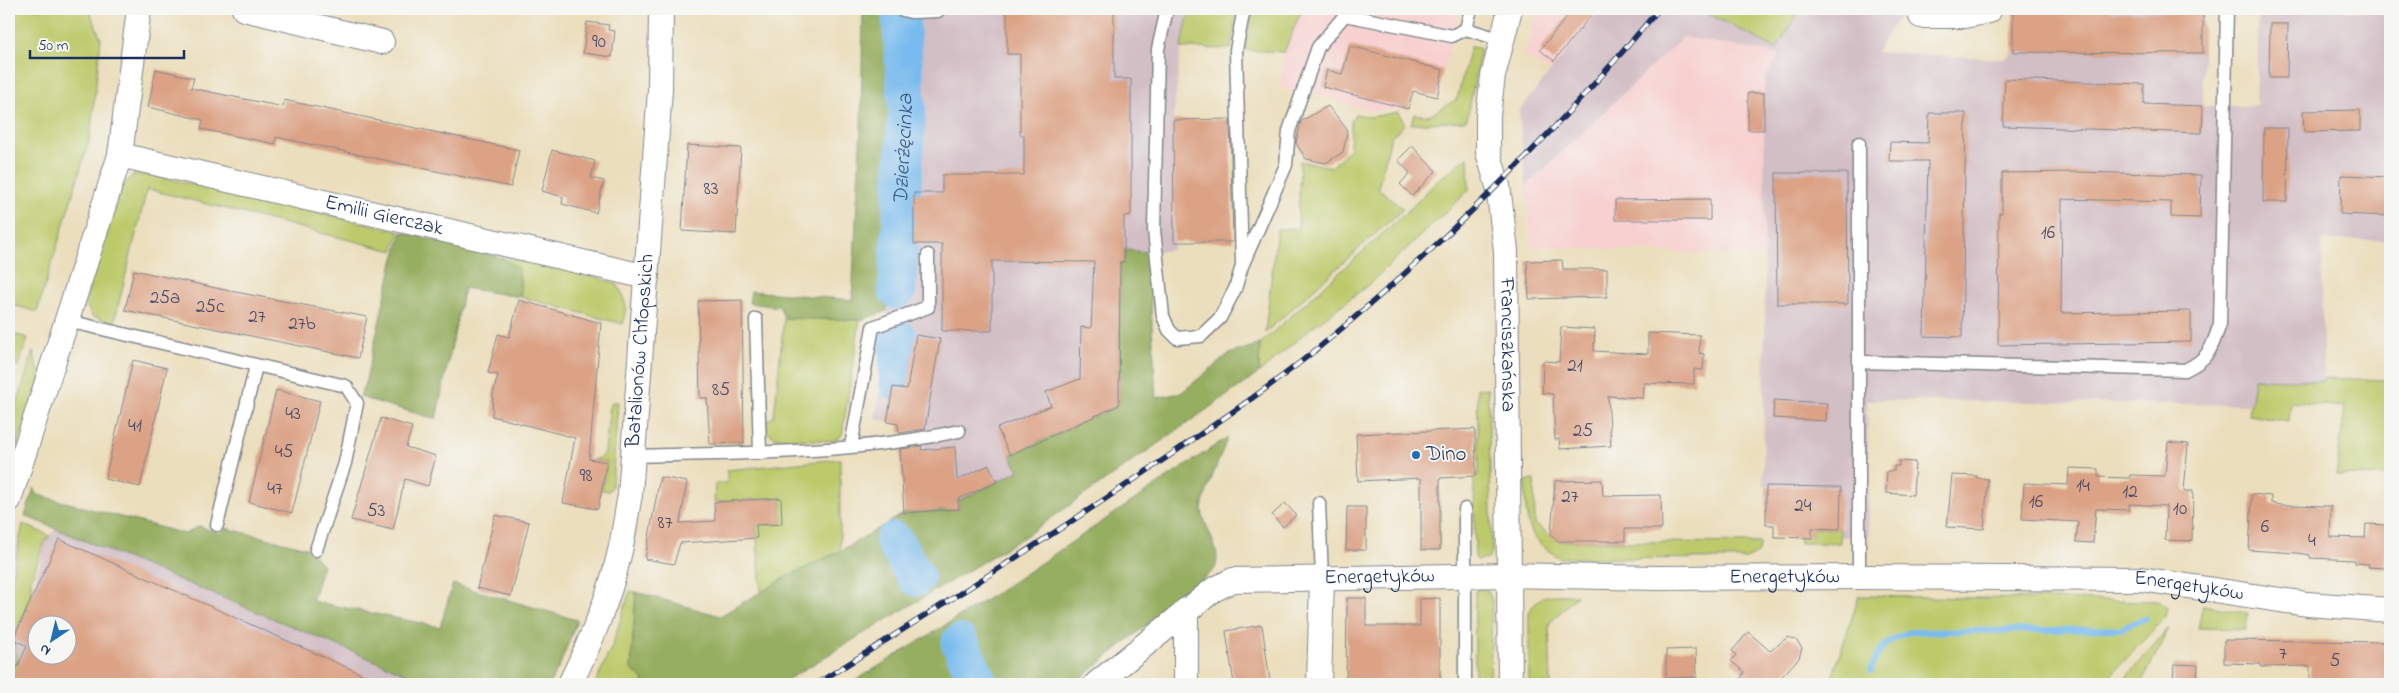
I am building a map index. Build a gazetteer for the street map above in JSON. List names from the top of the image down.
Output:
{
  "streets": {
    "street": [
      "Emilii Gierczak",
      "Franciszkańska",
      "Batalionów Chłopskich",
      "Energetyków"
    ]
  },
  "crossings": [
    ["Emilii Gierczak", "Batalionów Chłopskich"],
    ["Franciszkańska", "Energetyków"]
  ],
  "water": ["Dzierżęcinka"],
  "places": ["Dino"],
  "house_numbers": [
    "90",
    "83",
    "16",
    "25a",
    "25c",
    "27",
    "27b",
    "21",
    "85",
    "43",
    "41",
    "25",
    "45",
    "98",
    "14",
    "47",
    "12",
    "27",
    "16",
    "24",
    "10",
    "53",
    "87",
    "6",
    "4",
    "7",
    "5"
  ],
  "scale_bar": "50 m",
  "north": "bottom left"
}
